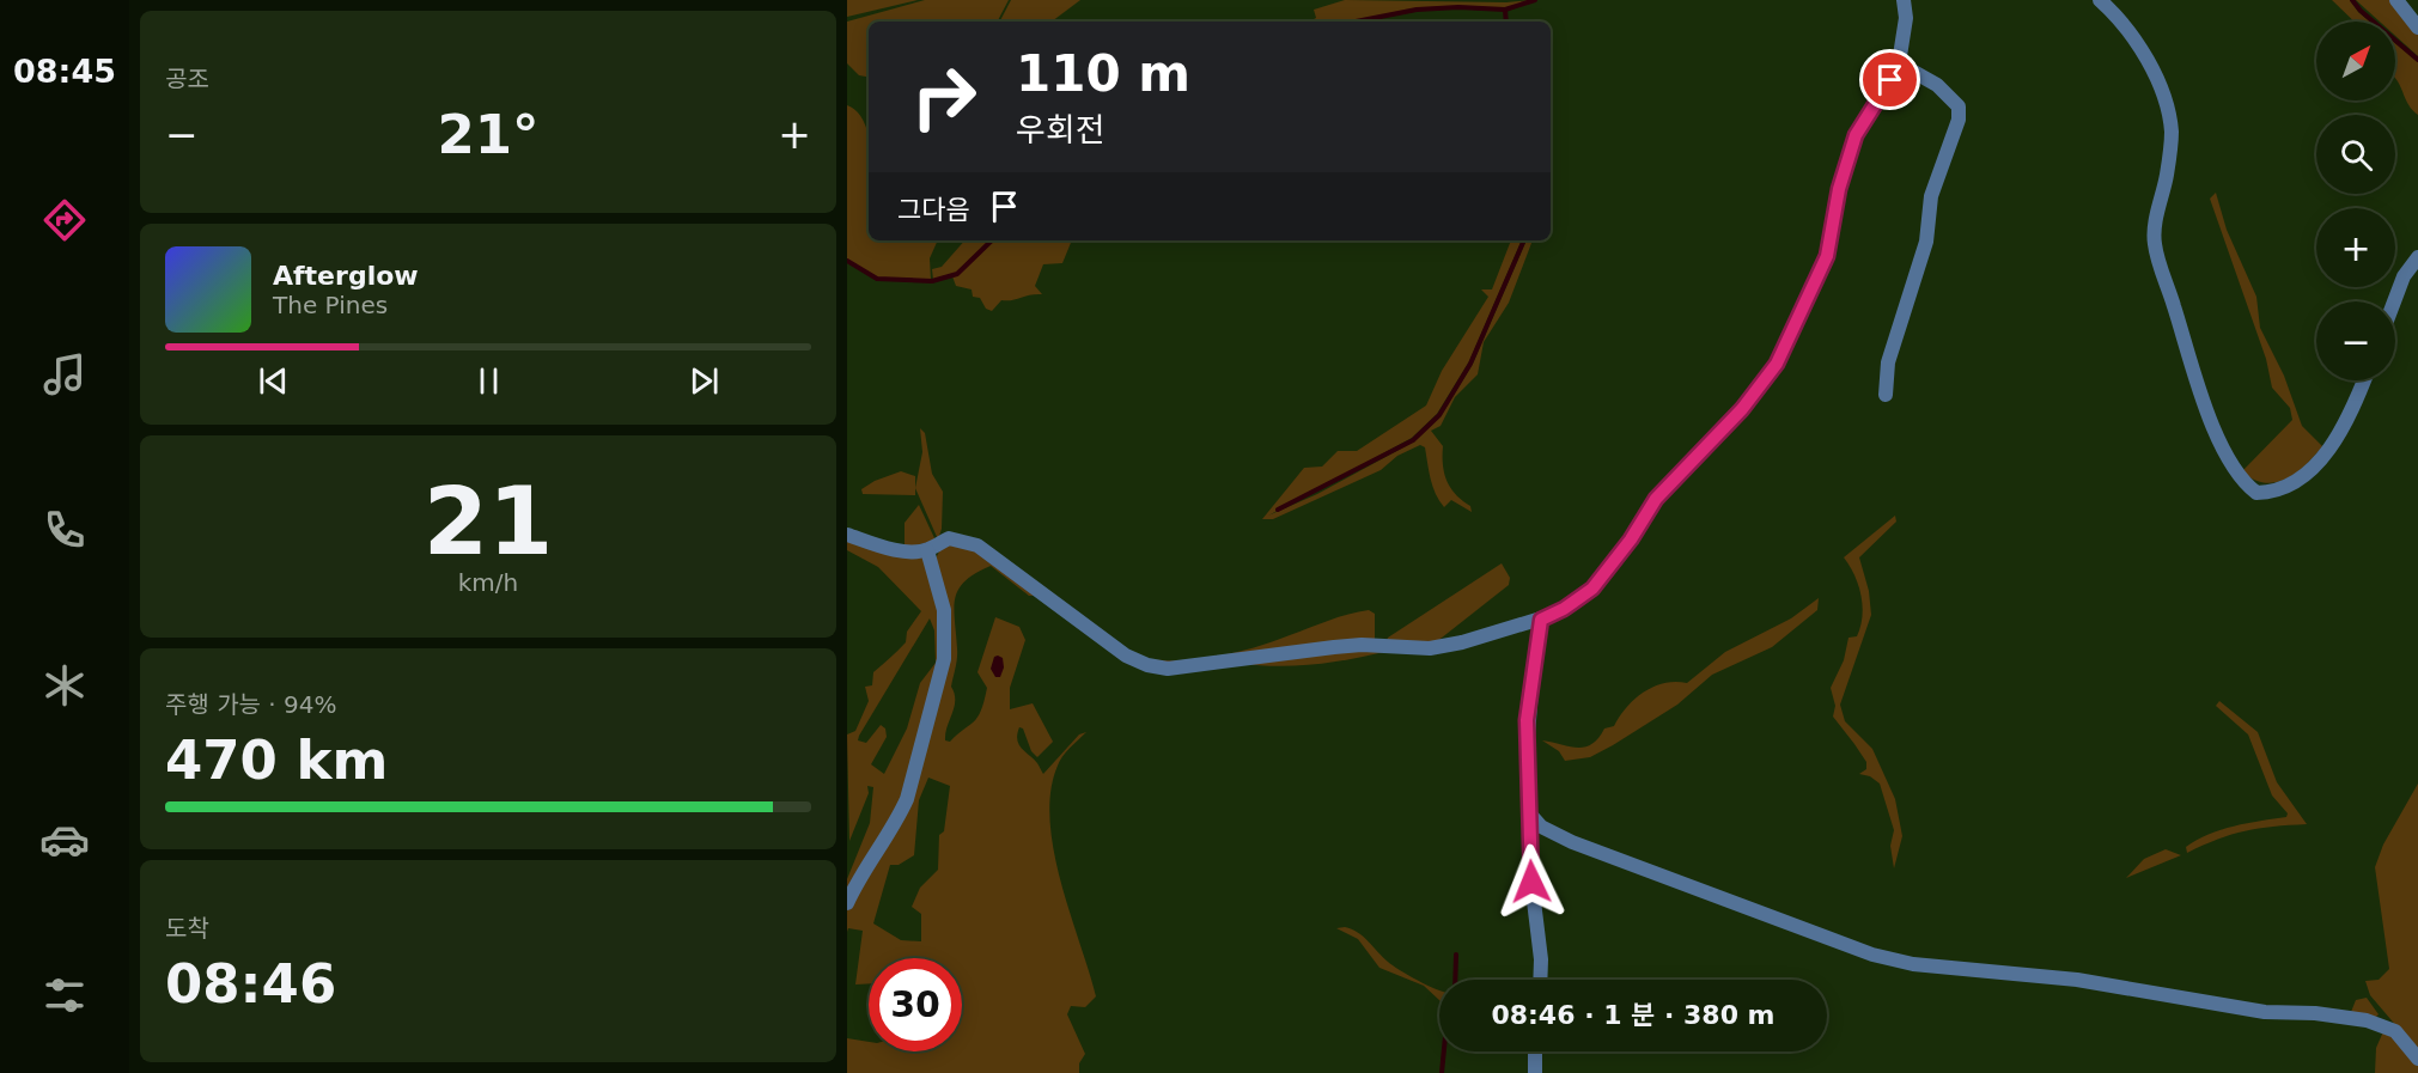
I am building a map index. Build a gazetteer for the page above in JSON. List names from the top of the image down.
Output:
{
  "north": "top right",
  "page": {
    "tabs": "08:45",
    "tile": [
      "공조",
      ["21", "km/h"],
      ["주행 가능 · 94%", "470 km"],
      ["도착", "08:46"]
    ],
    "map_buttons": ["+", "−"],
    "turn": ["110 m", "우회전"],
    "heat": ["−", "21°", "+"],
    "then": "그다음",
    "song": ["Afterglow", "The Pines"],
    "limit": "30",
    "trip": "08:46 · 1 분 · 380 m"
  }
}
